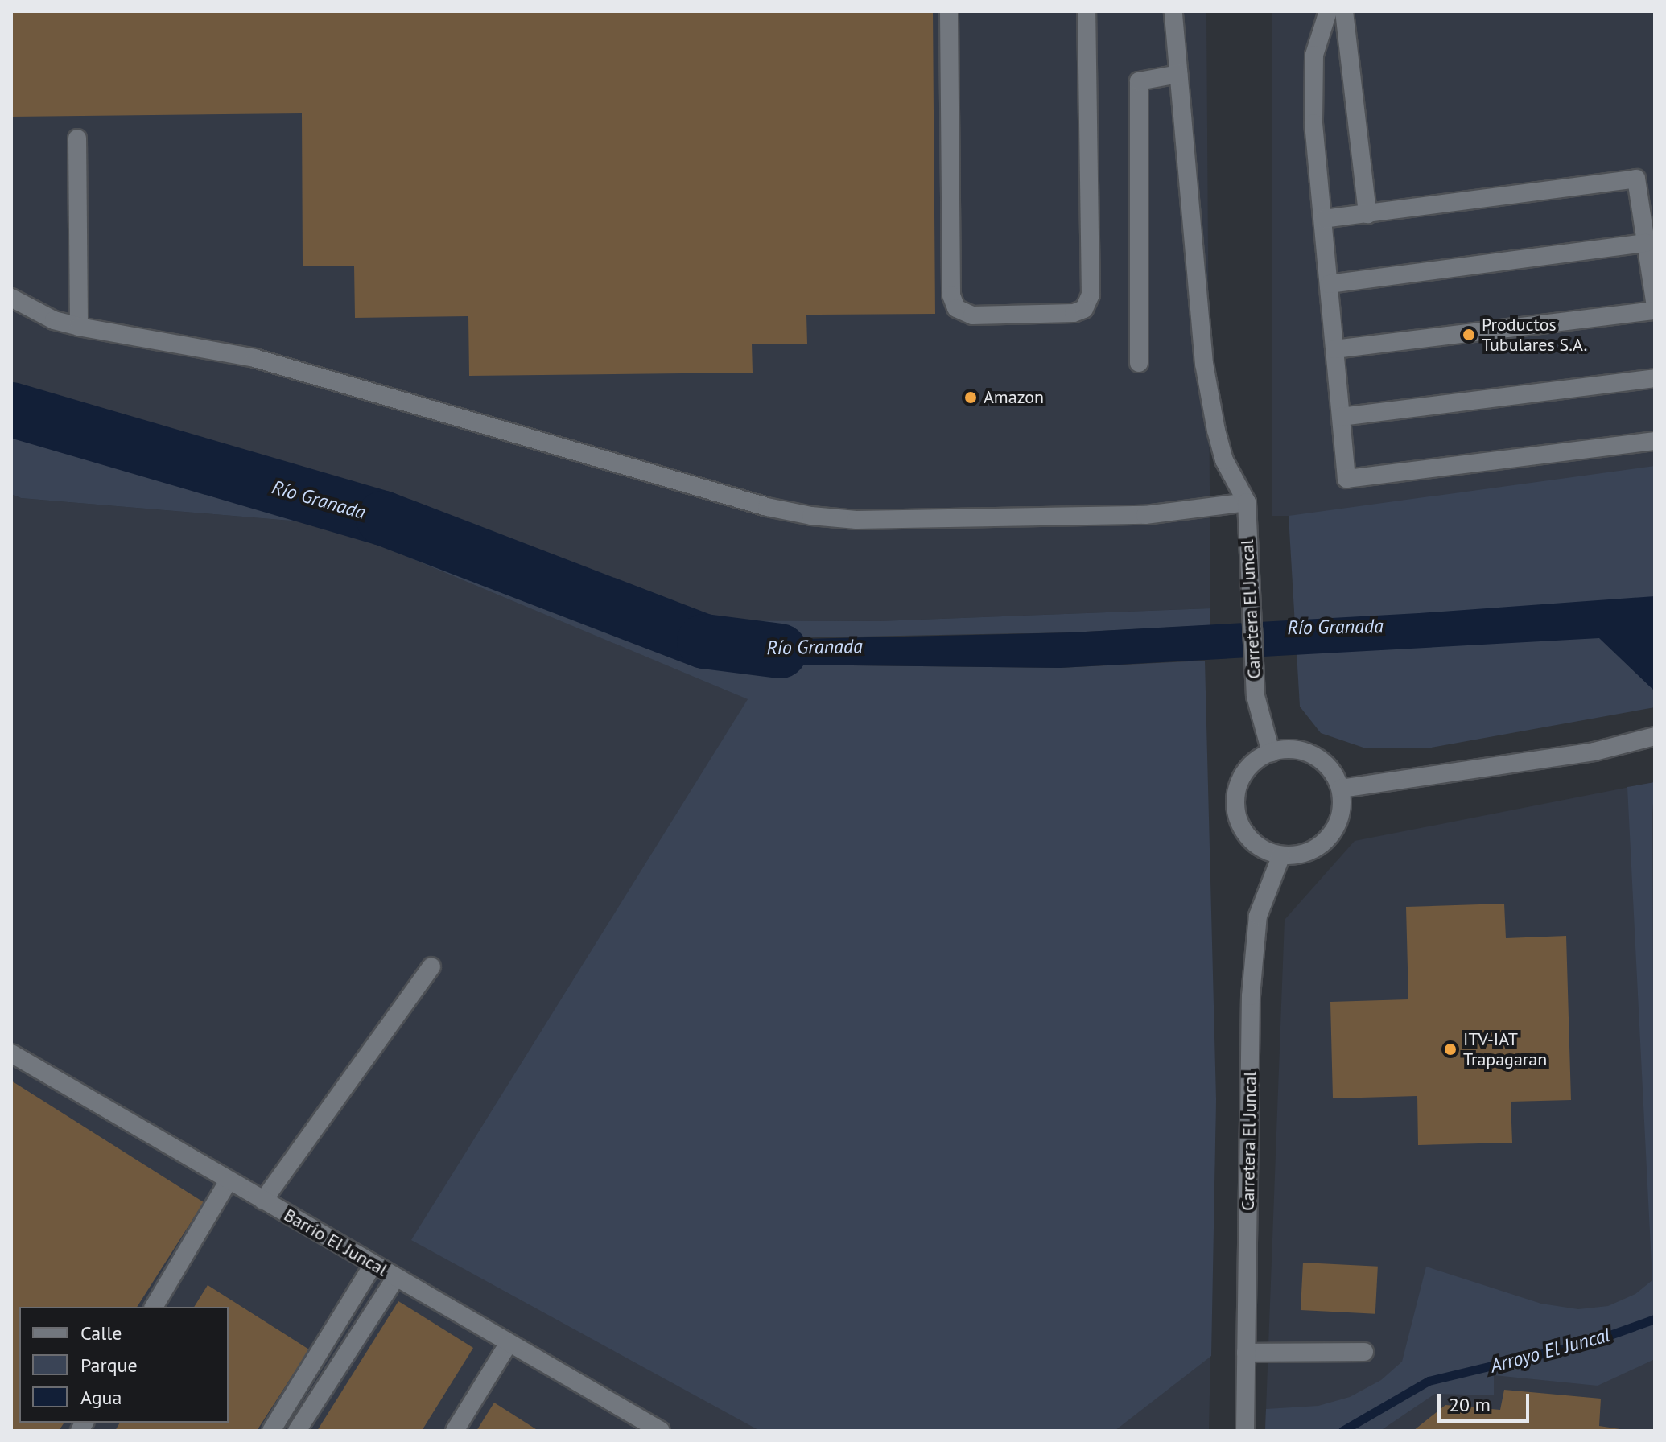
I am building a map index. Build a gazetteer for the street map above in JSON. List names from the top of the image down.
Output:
{
  "streets": {
    "street": ["Carretera El Juncal", "Barrio El Juncal"]
  },
  "water": ["Río Granada", "Arroyo El Juncal"],
  "places": ["Productos Tubulares S.A.", "Amazon", "ITV-IAT Trapagaran"],
  "legend": ["Calle", "Parque", "Agua"],
  "scale_bar": "20 m"
}
